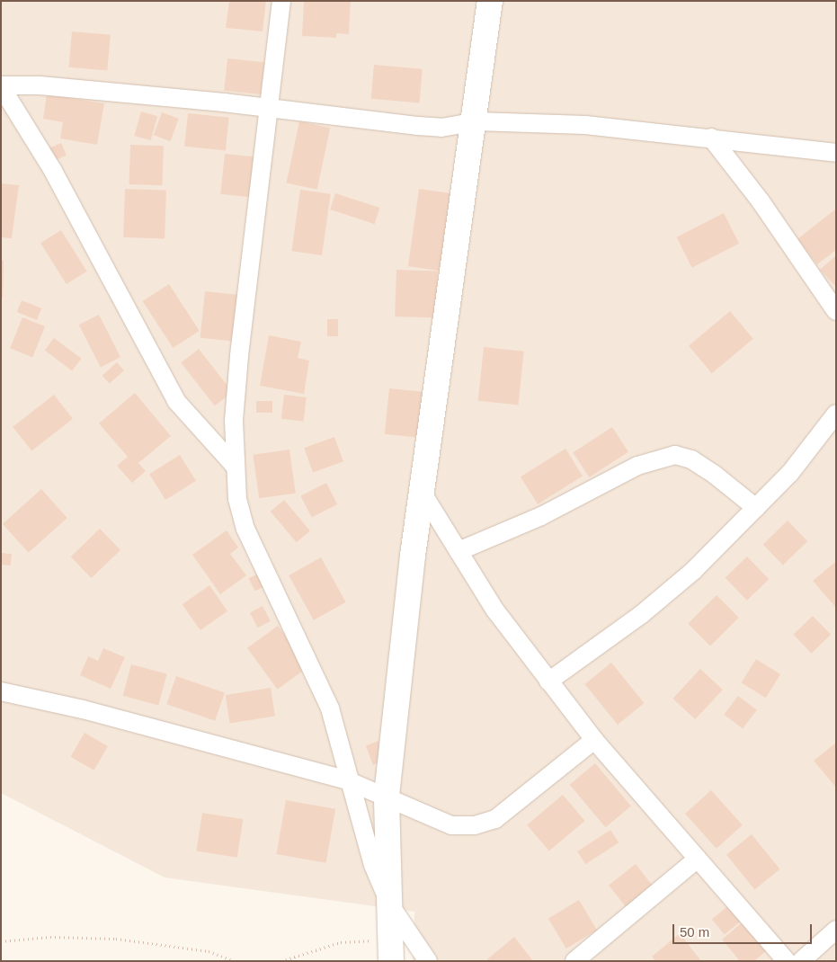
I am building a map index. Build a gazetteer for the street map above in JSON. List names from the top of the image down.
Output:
{
  "scale_bar": "50 m"
}
